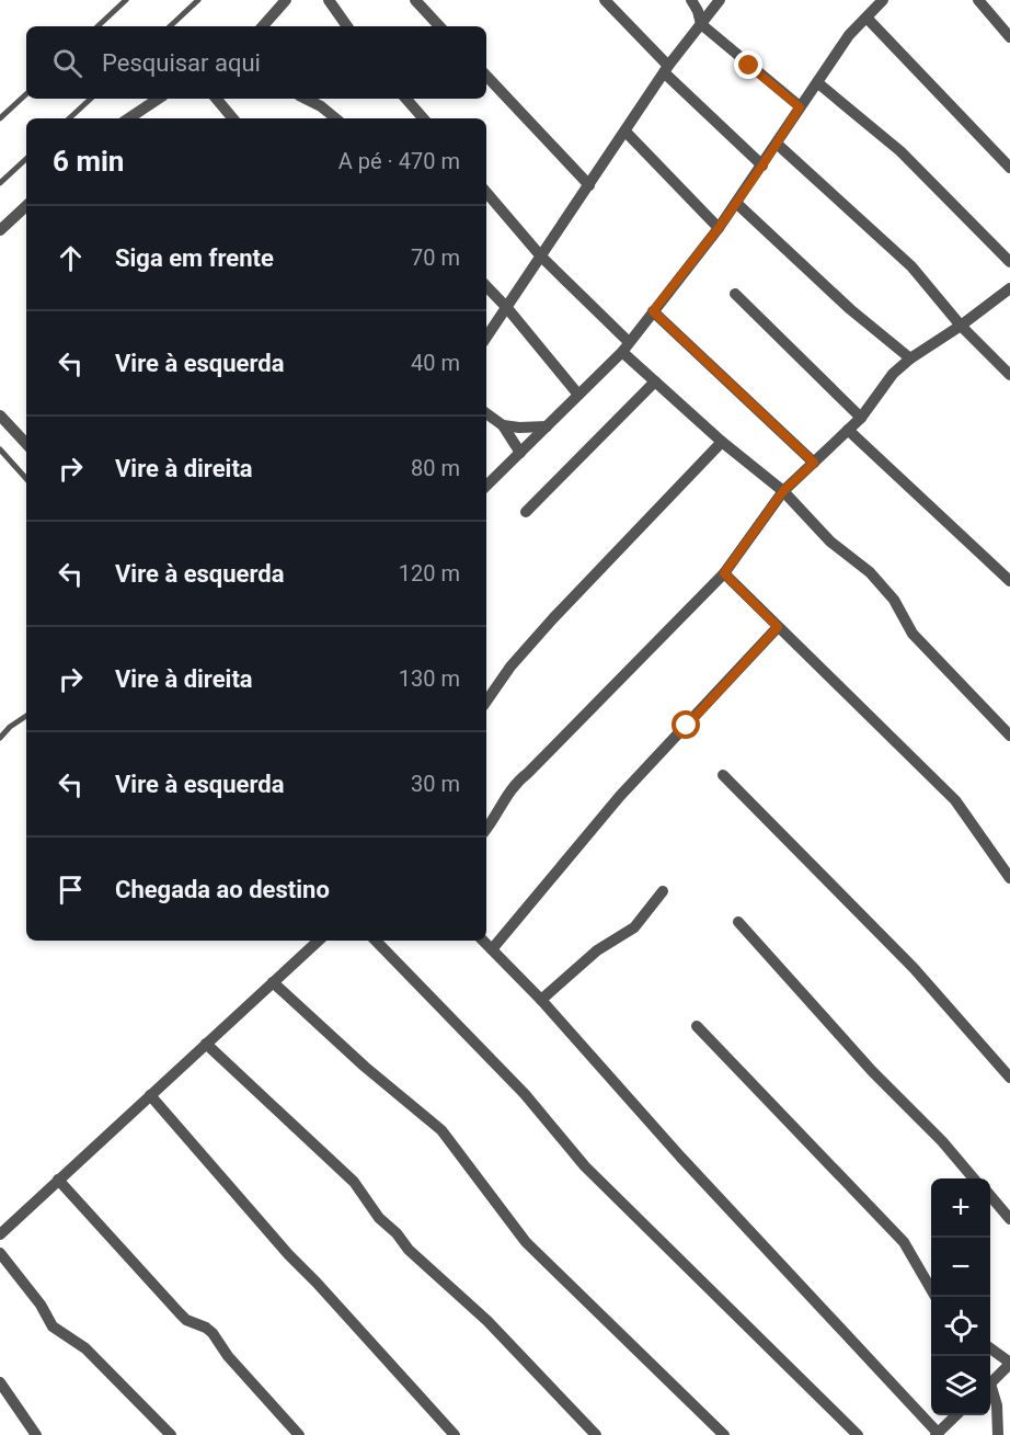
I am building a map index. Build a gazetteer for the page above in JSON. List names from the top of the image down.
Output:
{
  "page": {
    "search": "Pesquisar aqui",
    "heading": ["6 min", "A pé · 470 m"],
    "list": [
      ["Siga em frente", "70 m"],
      ["Vire à esquerda", "40 m"],
      ["Vire à direita", "80 m"],
      ["Vire à esquerda", "120 m"],
      ["Vire à direita", "130 m"],
      ["Vire à esquerda", "30 m"],
      "Chegada ao destino"
    ],
    "map_buttons": ["+", "−"]
  }
}
